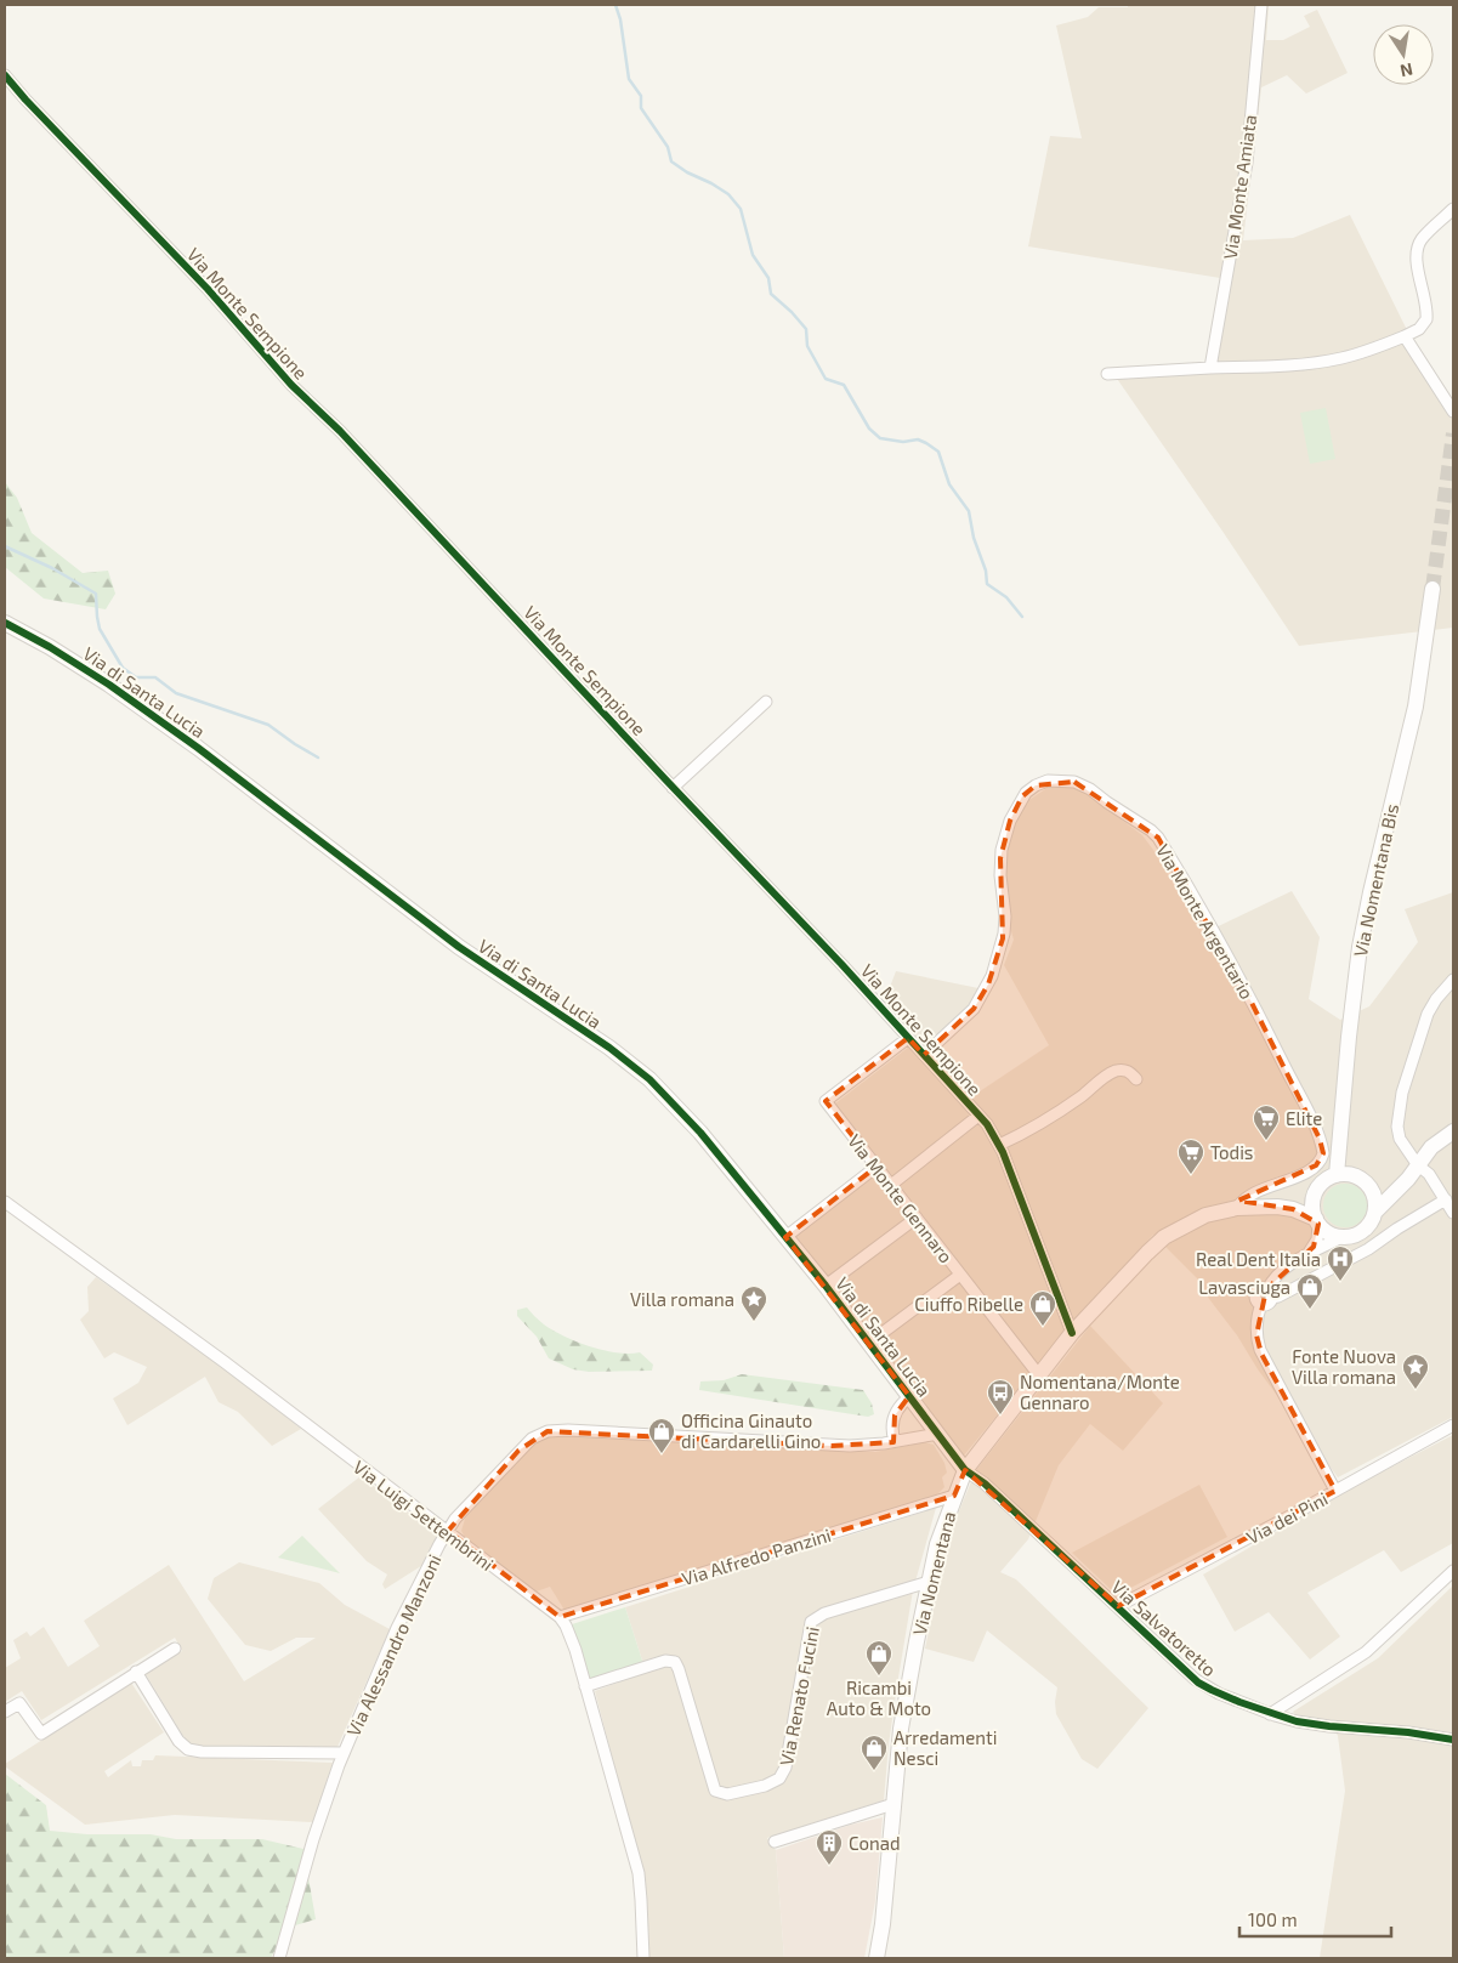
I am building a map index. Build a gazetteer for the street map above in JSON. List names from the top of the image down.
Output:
{
  "streets": {
    "main road": ["Via di Santa Lucia", "Via Nomentana Bis", "Via Nomentana"],
    "street": [
      "Via Monte Amiata",
      "Via Monte Sempione",
      "Via Monte Argentario",
      "Via Monte Gennaro",
      "Via Luigi Settembrini",
      "Via dei Pini",
      "Via Alfredo Panzini",
      "Via Salvatoretto",
      "Via Alessandro Manzoni",
      "Via Renato Fucini"
    ]
  },
  "crossings": [
    ["Via Monte Sempione", "Via Monte Argentario"],
    ["Via Monte Sempione", "Via Monte Gennaro"],
    ["Via Monte Sempione", "Via Nomentana"],
    ["Via di Santa Lucia", "Via Nomentana"],
    ["Via di Santa Lucia", "Via Salvatoretto"],
    ["Via di Santa Lucia", "Via Alessandro Manzoni"],
    ["Via Nomentana Bis", "Via Nomentana"],
    ["Via Monte Argentario", "Via Nomentana"],
    ["Via Monte Gennaro", "Via Nomentana"],
    ["Via Luigi Settembrini", "Via Alfredo Panzini"],
    ["Via Luigi Settembrini", "Via Alessandro Manzoni"],
    ["Via Luigi Settembrini", "Via Renato Fucini"],
    ["Via dei Pini", "Via Salvatoretto"],
    ["Via Alfredo Panzini", "Via Nomentana"],
    ["Via Nomentana", "Via Salvatoretto"],
    ["Via Nomentana", "Via Renato Fucini"]
  ],
  "places": {
    "supermarket": ["Elite", "Todis"],
    "hospital": ["Real Dent Italia"],
    "shop": [
      "Lavasciuga",
      "Ciuffo Ribelle",
      "Officina Ginauto di Cardarelli Gino",
      "Ricambi Auto & Moto",
      "Arredamenti Nesci"
    ],
    "place": ["Villa romana", "Fonte Nuova Villa romana"],
    "bus stop": ["Nomentana/Monte Gennaro"],
    "building": ["Conad"]
  },
  "scale_bar": "100 m",
  "north": "bottom"
}
